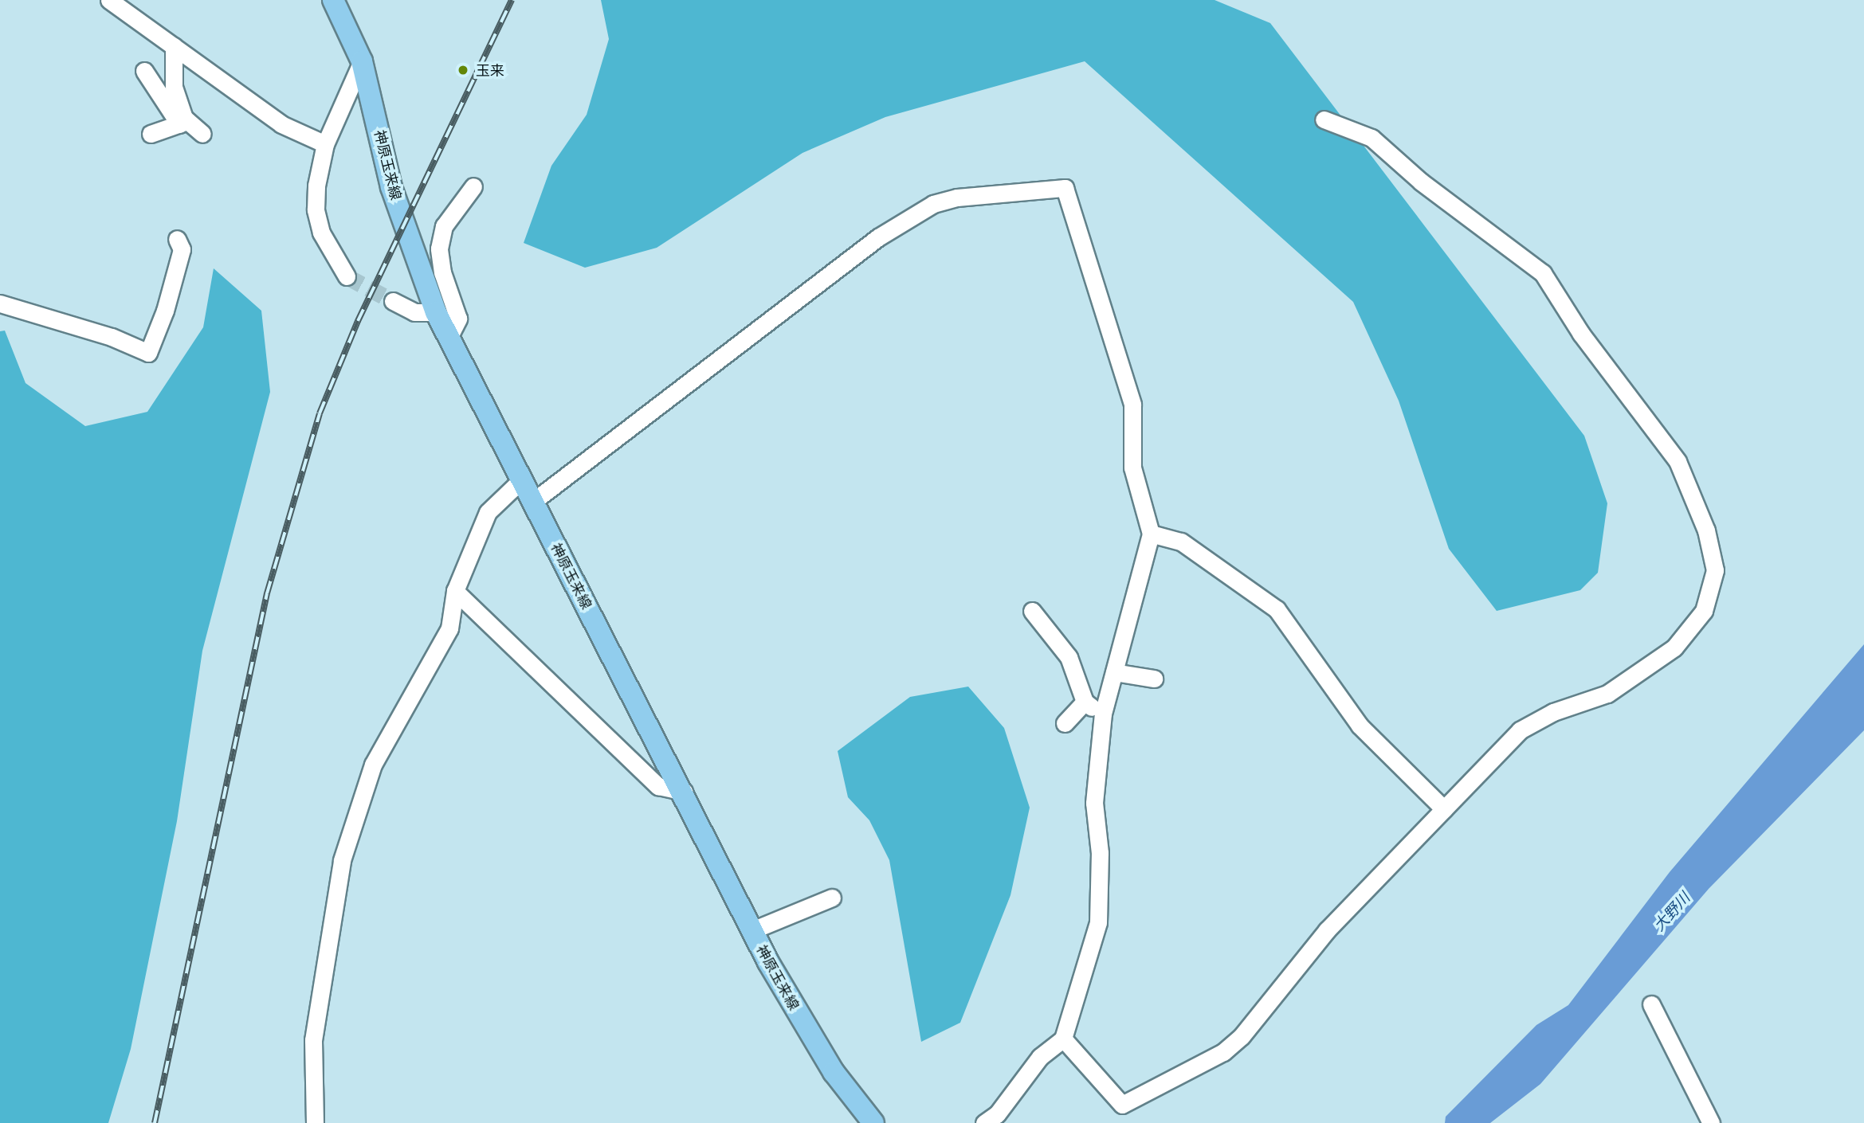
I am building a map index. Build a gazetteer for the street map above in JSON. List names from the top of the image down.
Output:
{
  "streets": {
    "main road": ["神原玉来線"]
  },
  "water": ["大野川"],
  "places": ["玉来"]
}
